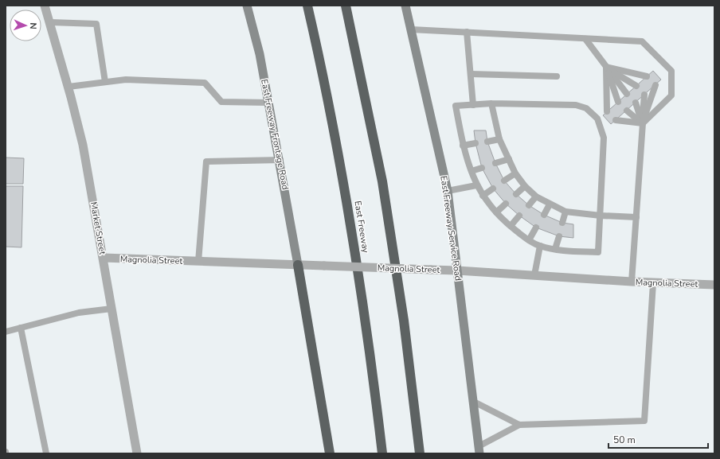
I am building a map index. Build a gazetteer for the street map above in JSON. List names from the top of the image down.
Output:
{
  "streets": {
    "highway": ["East Freeway"],
    "main road": ["East Freeway Frontage Road", "East Freeway Service Road"],
    "street": ["Market Street", "Magnolia Street"]
  },
  "crossings": [
    ["East Freeway Frontage Road", "Magnolia Street"],
    ["Market Street", "Magnolia Street"],
    ["East Freeway Service Road", "Magnolia Street"]
  ],
  "scale_bar": "50 m",
  "north": "right"
}
